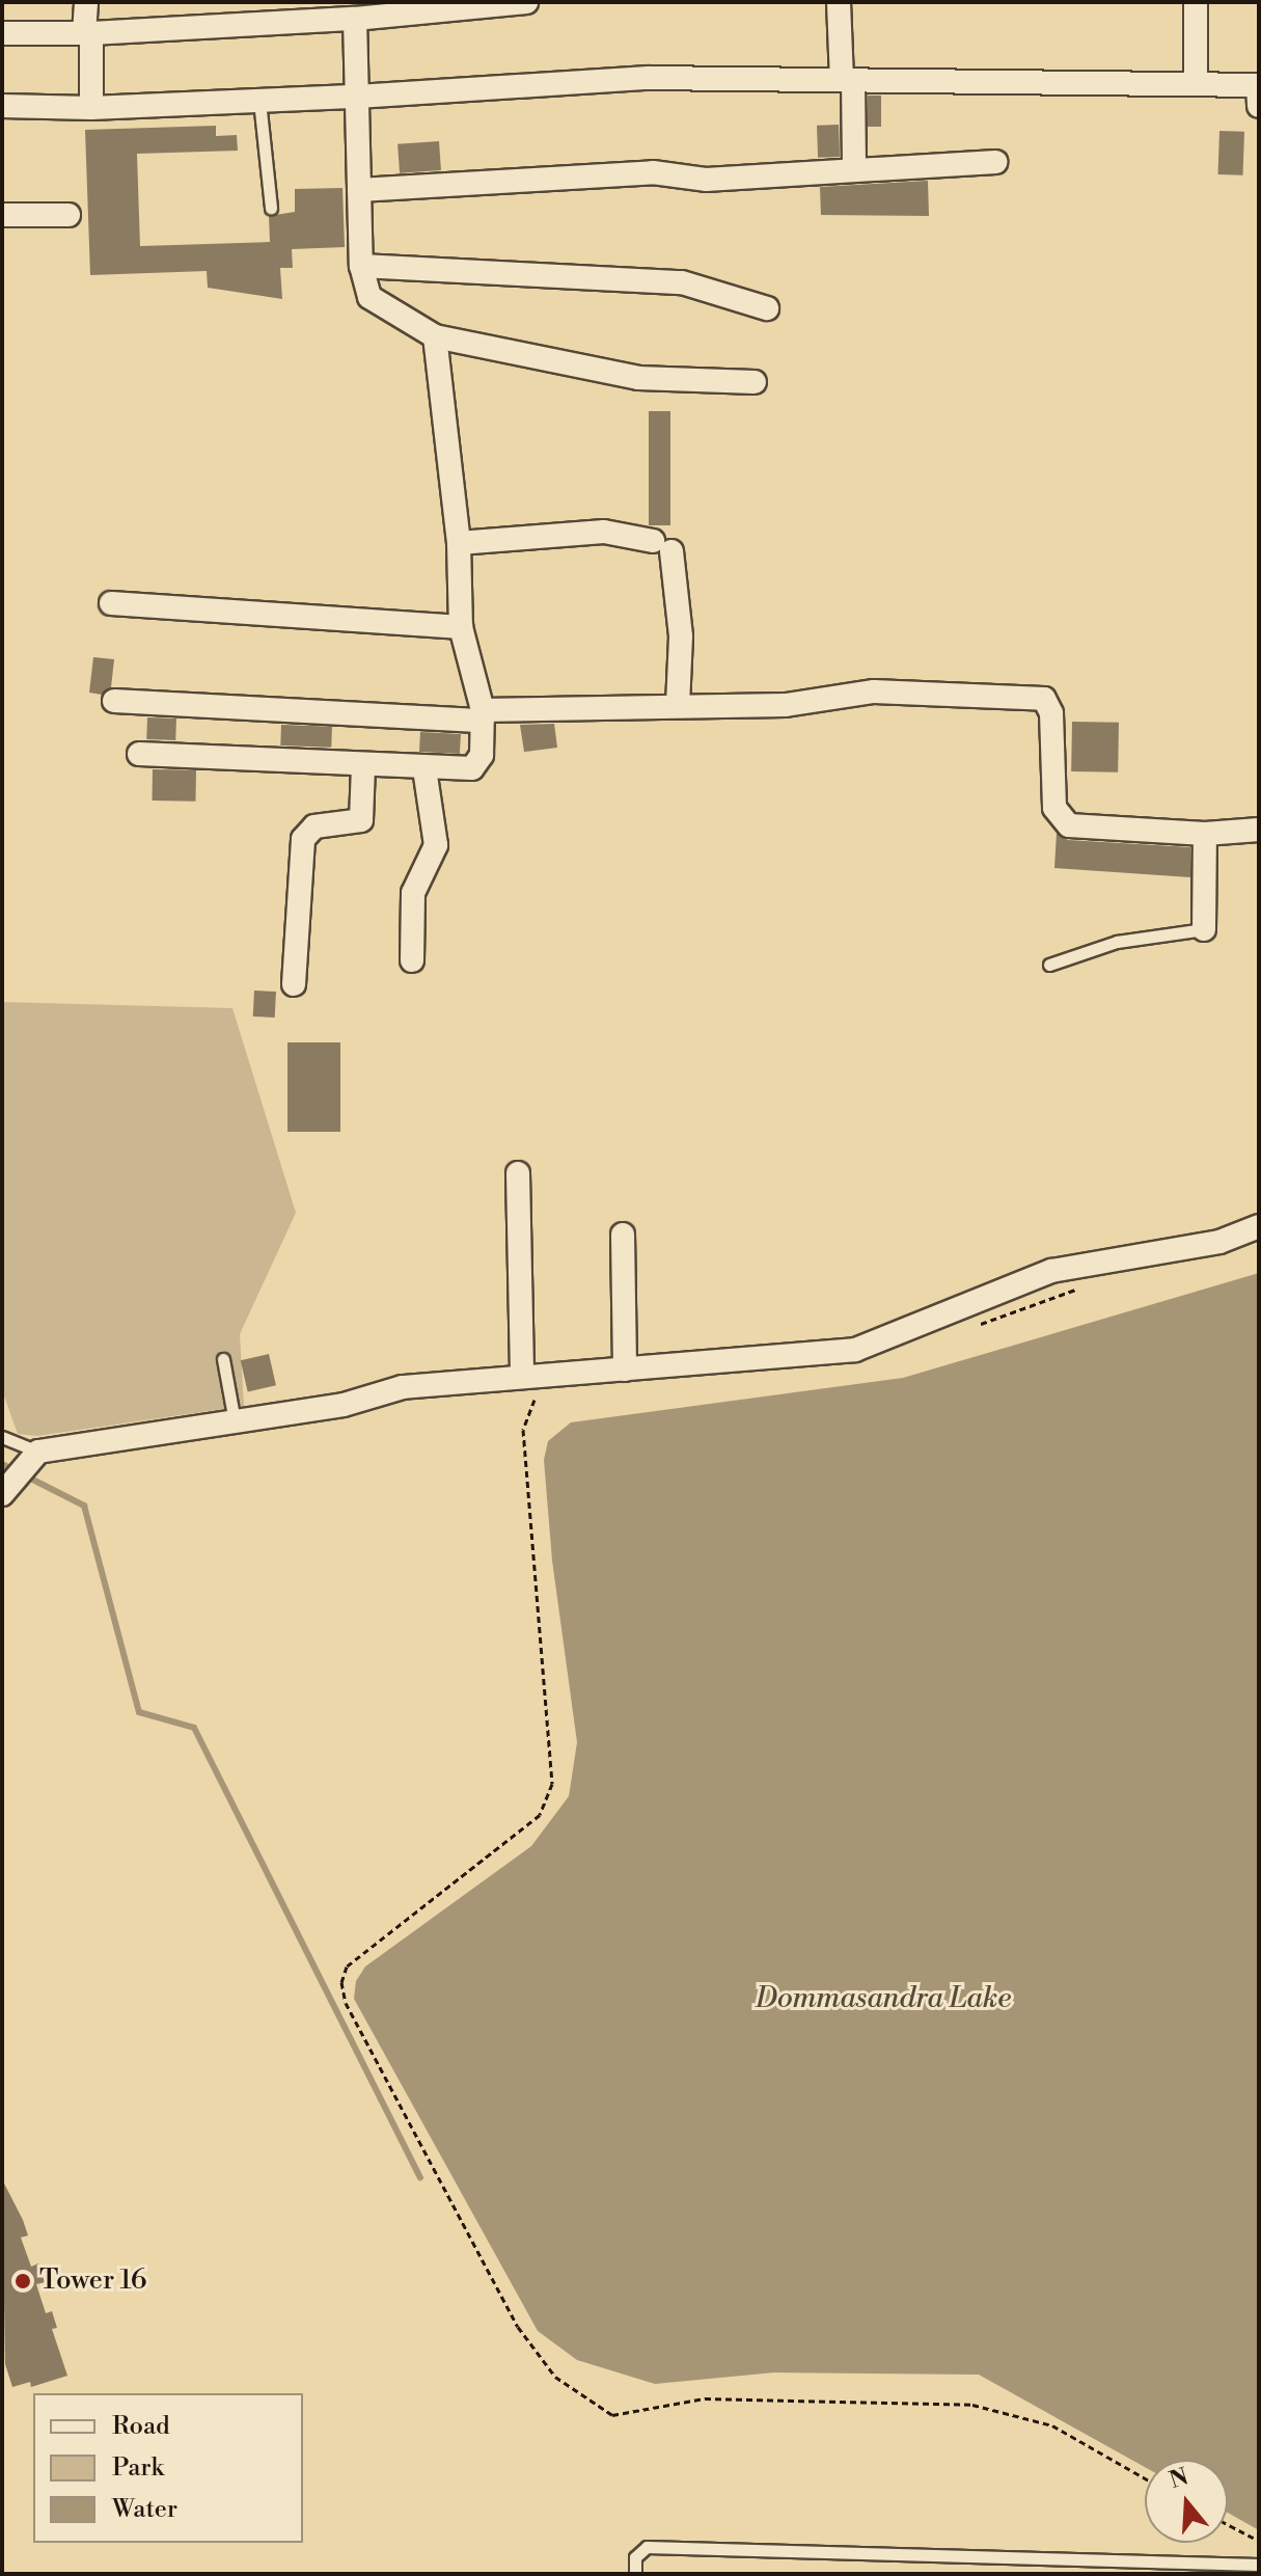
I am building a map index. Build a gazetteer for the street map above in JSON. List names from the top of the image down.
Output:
{
  "water": ["Dommasandra Lake"],
  "places": ["Tower 16"],
  "legend": ["Road", "Park", "Water"],
  "north": "top"
}
